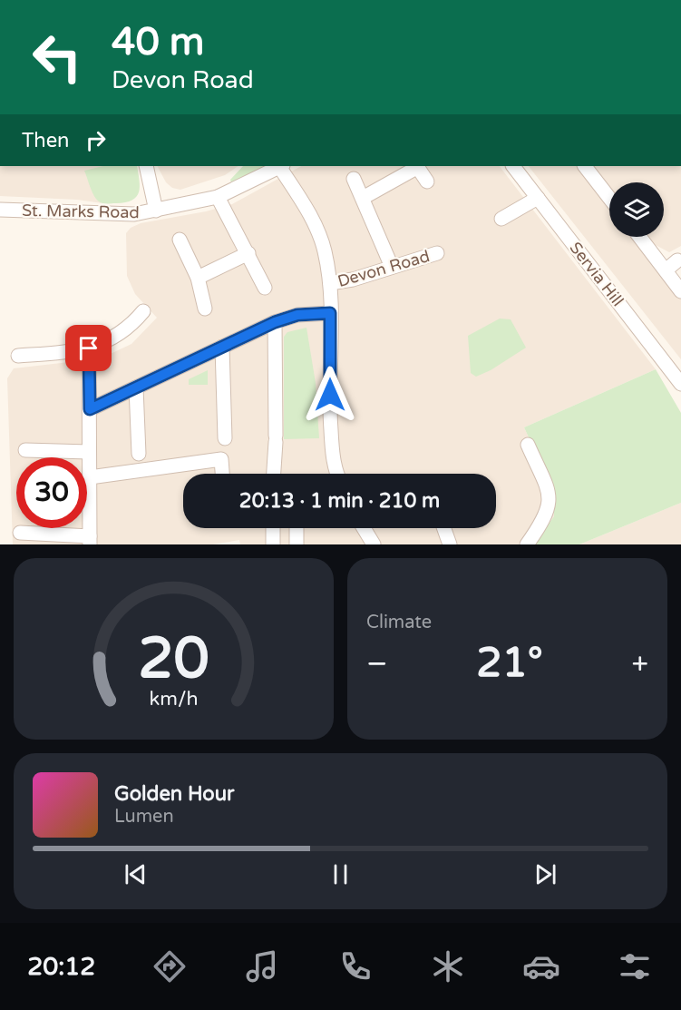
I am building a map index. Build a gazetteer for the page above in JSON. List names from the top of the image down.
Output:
{
  "streets": {
    "street": ["St. Marks Road", "Devon Road", "Servia Hill"]
  },
  "page": {
    "turn": ["40 m", "Devon Road"],
    "then": "Then",
    "limit": "30",
    "trip": "20:13 · 1 min · 210 m",
    "tile": "Climate",
    "heat": ["−", "21°", "+"],
    "song": ["Golden Hour", "Lumen"],
    "tabs": "20:12",
    "gauge": ["20", "km/h"]
  }
}
